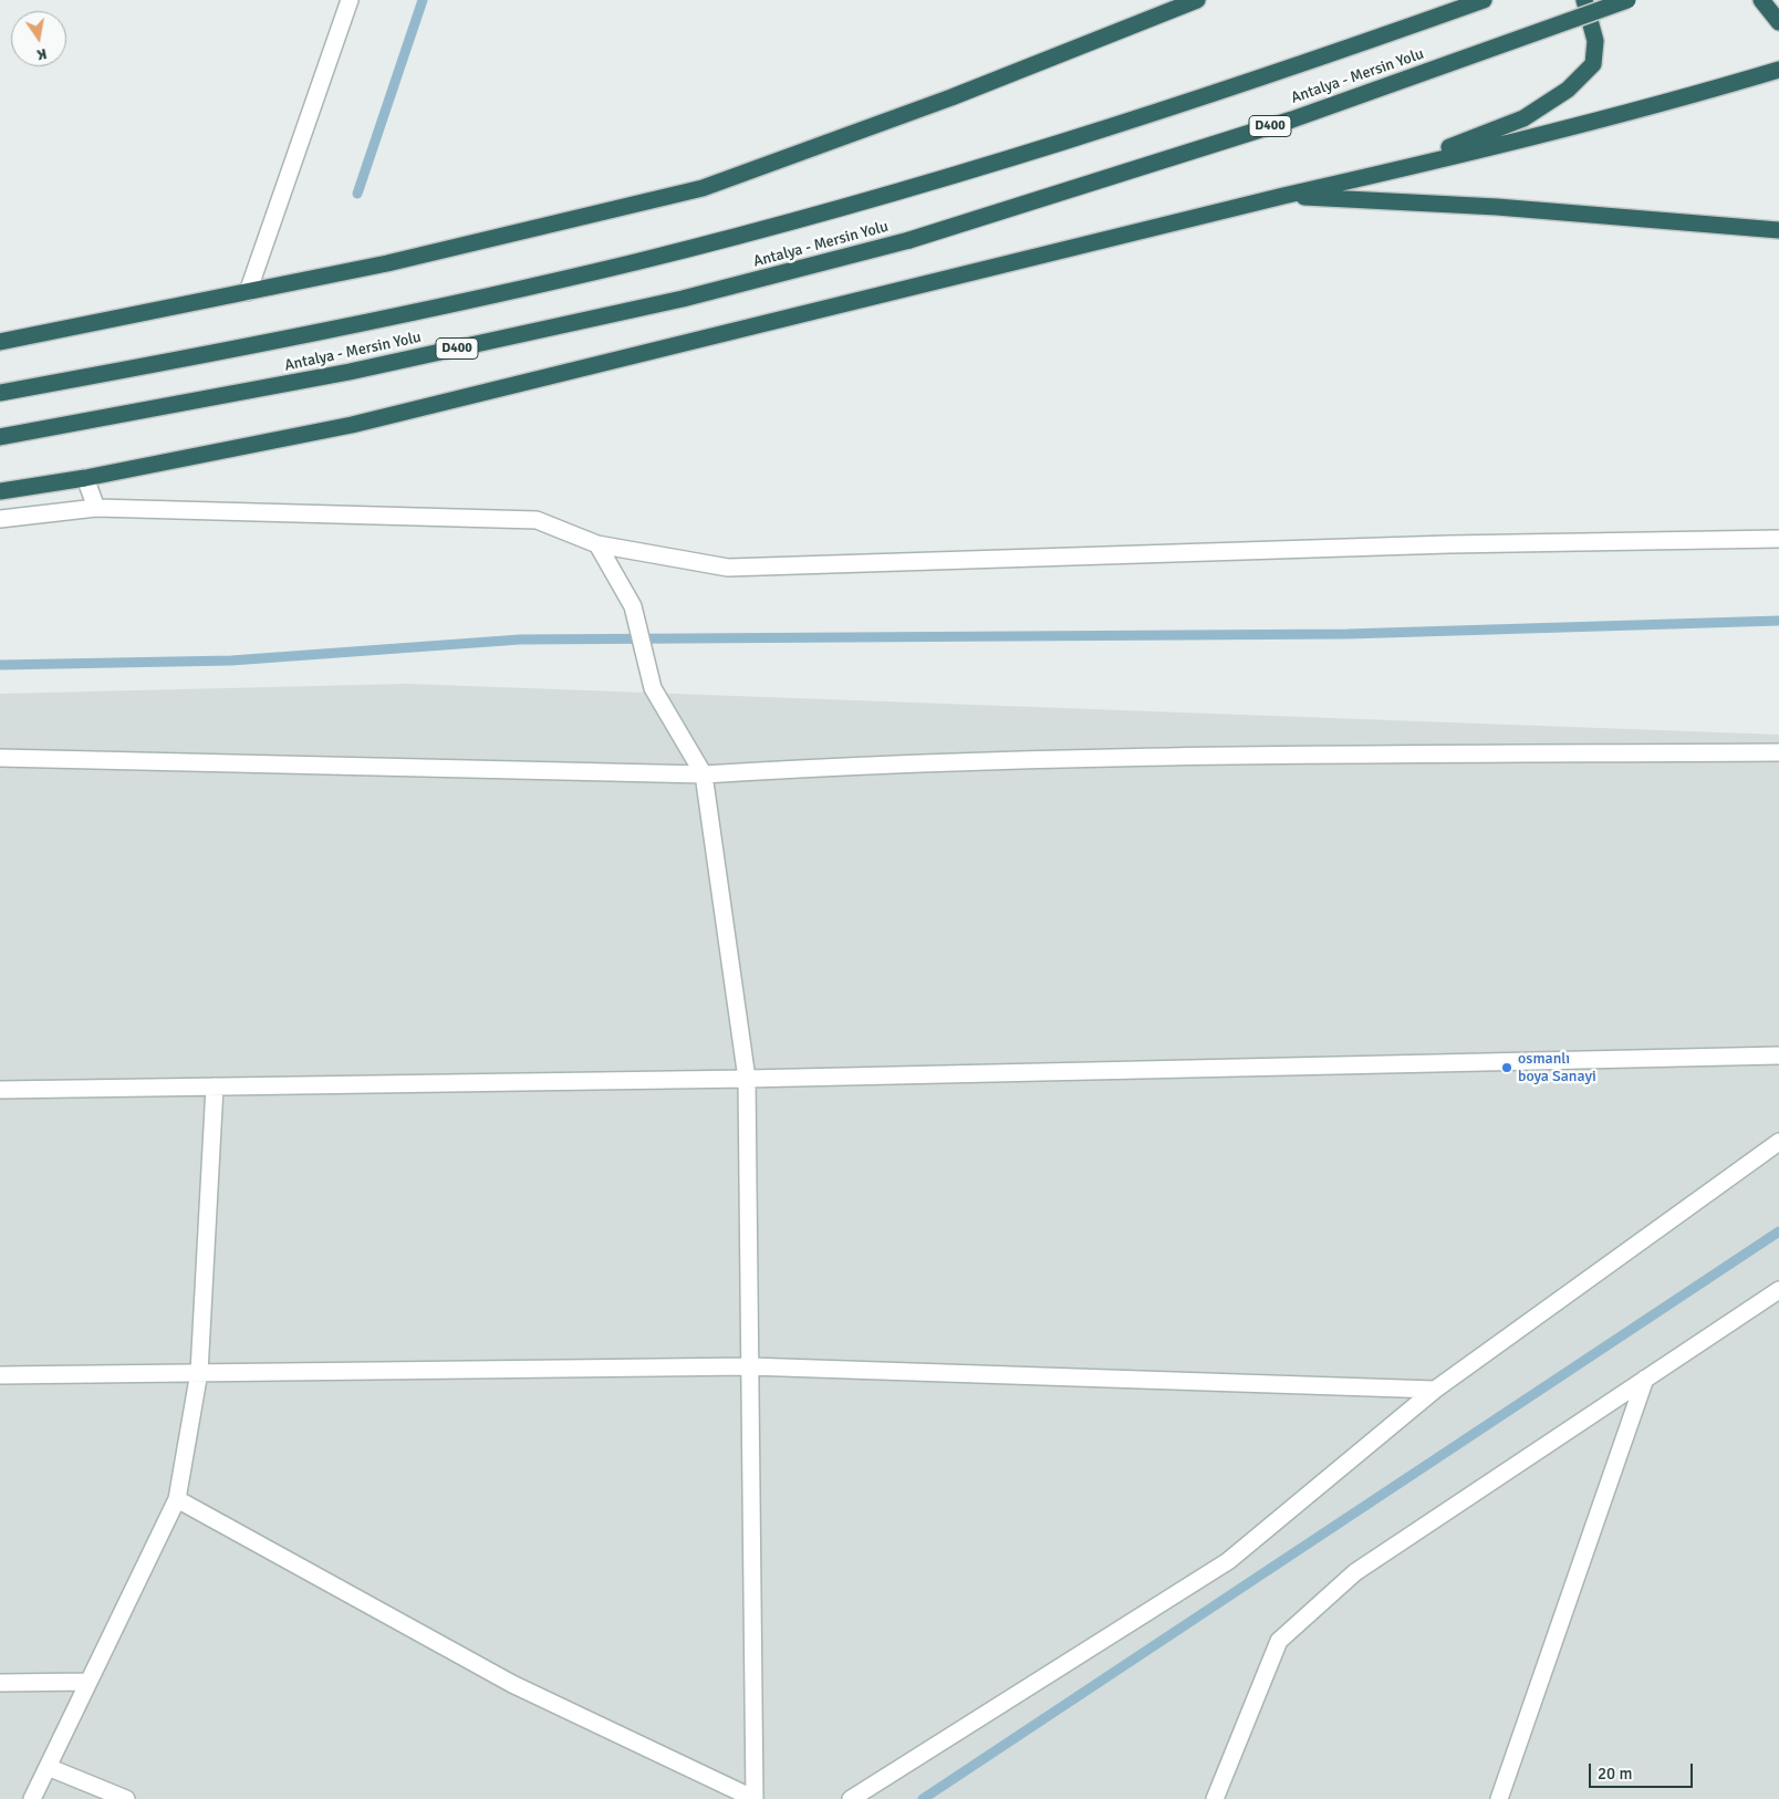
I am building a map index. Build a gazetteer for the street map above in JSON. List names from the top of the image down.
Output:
{
  "streets": {
    "highway": ["Antalya - Mersin Yolu", "D400"]
  },
  "places": ["osmanlı boya Sanayi"],
  "scale_bar": "20 m",
  "north": "bottom"
}
